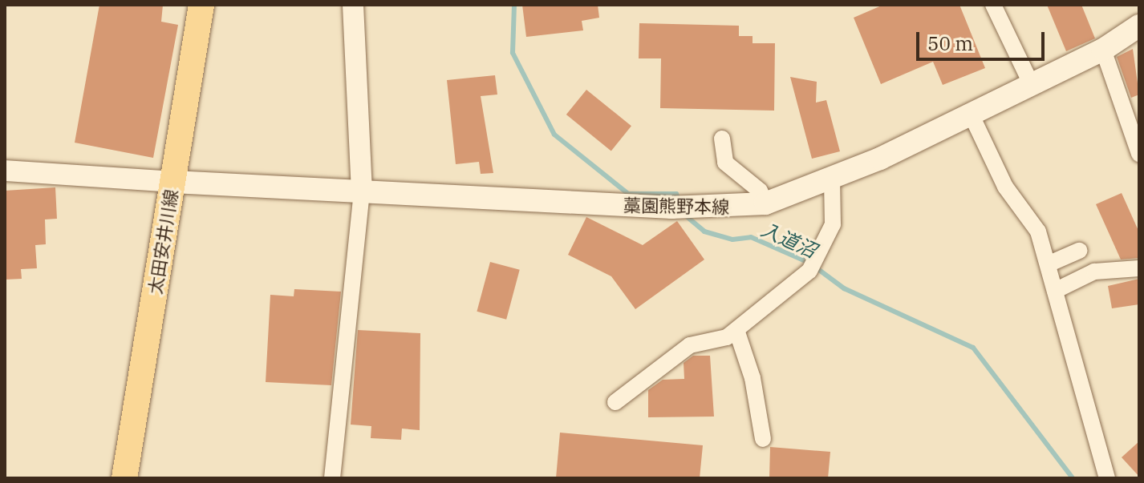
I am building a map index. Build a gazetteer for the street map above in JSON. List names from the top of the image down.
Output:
{
  "streets": {
    "main road": ["藁園熊野本線", "太田安井川線"]
  },
  "crossings": [
    ["藁園熊野本線", "太田安井川線"]
  ],
  "water": ["入道沼"],
  "scale_bar": "50 m"
}
